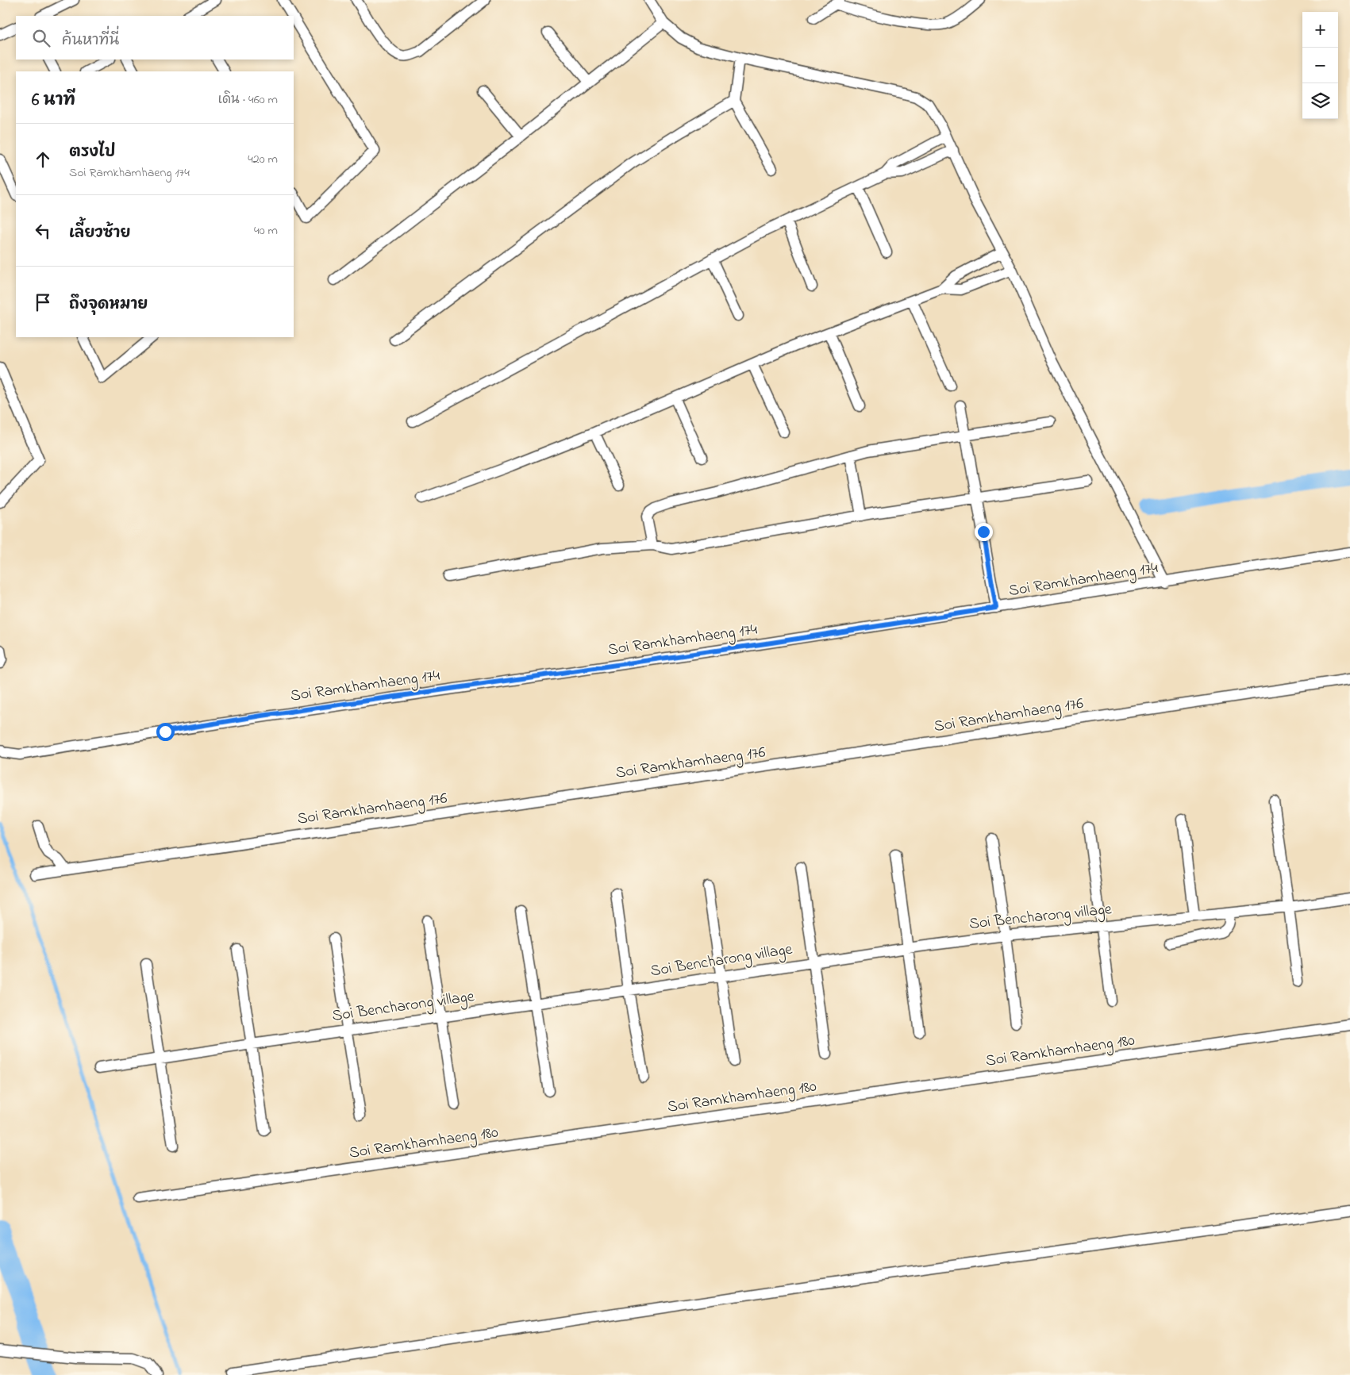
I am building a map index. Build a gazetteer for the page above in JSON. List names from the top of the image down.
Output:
{
  "streets": {
    "street": [
      "Soi Ramkhamhaeng 174",
      "Soi Ramkhamhaeng 176",
      "Soi Bencharong village",
      "Soi Ramkhamhaeng 180"
    ]
  },
  "page": {
    "map_buttons": ["+", "−"],
    "search": "ค้นหาที่นี่",
    "heading": ["6 นาที", "เดิน · 460 m"],
    "list": [
      ["ตรงไป", "Soi Ramkhamhaeng 174", "420 m"],
      ["เลี้ยวซ้าย", "40 m"],
      "ถึงจุดหมาย"
    ]
  }
}
